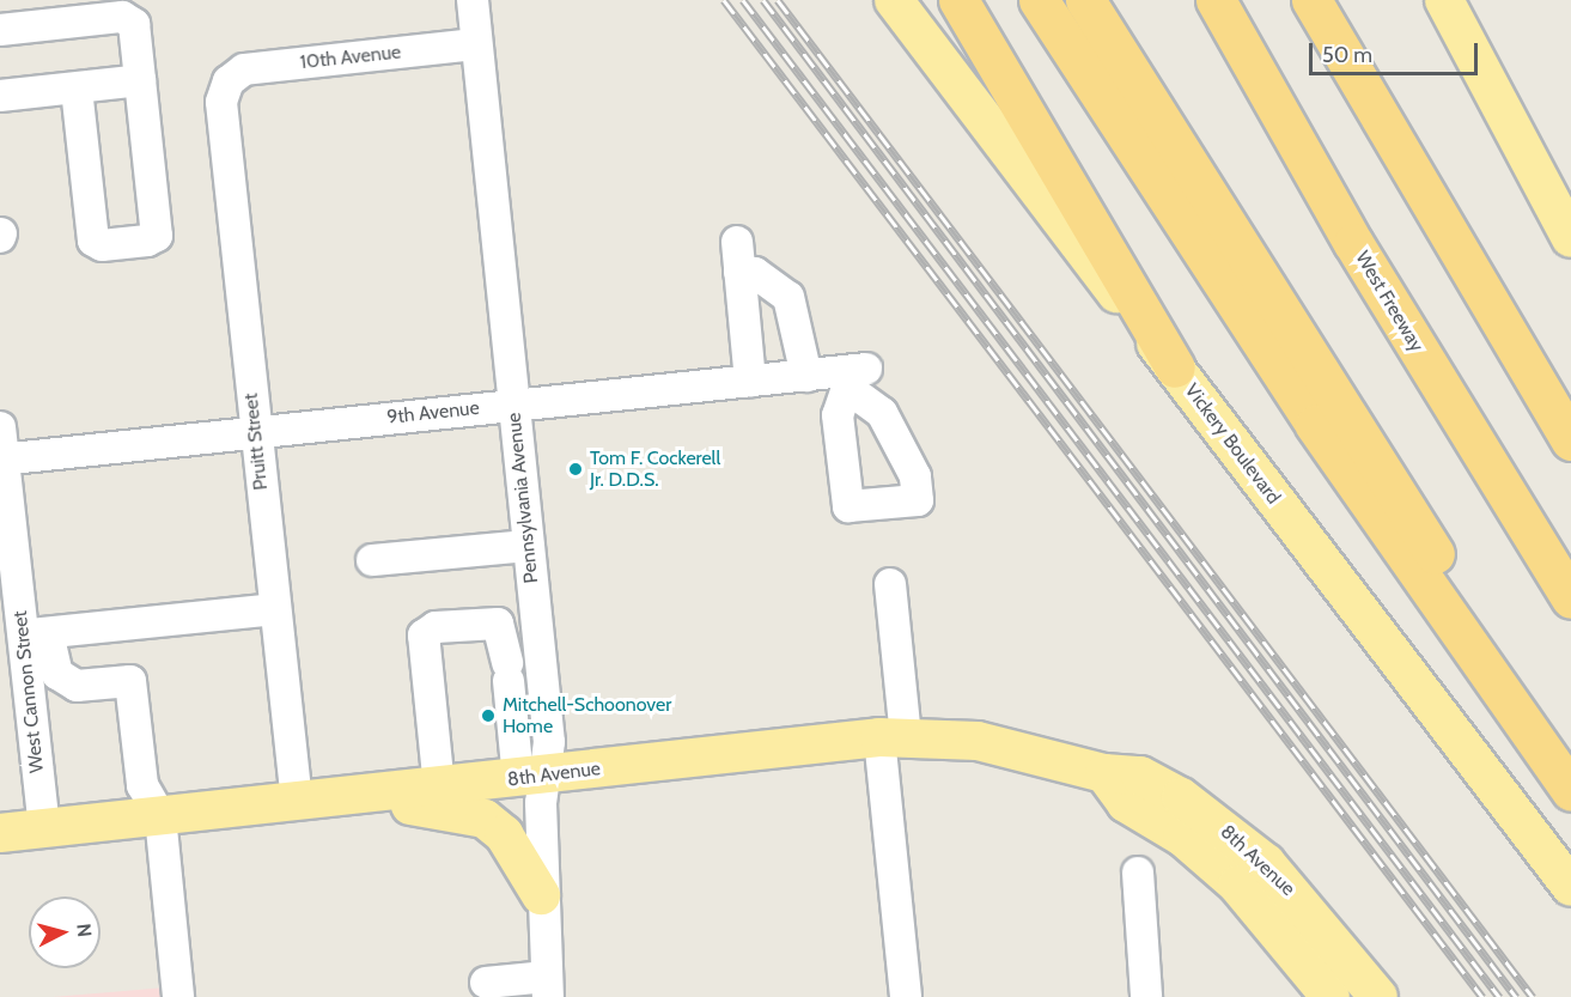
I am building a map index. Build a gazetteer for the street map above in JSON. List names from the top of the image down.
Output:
{
  "streets": {
    "highway": ["West Freeway"],
    "main road": ["Vickery Boulevard", "8th Avenue"],
    "street": [
      "10th Avenue",
      "9th Avenue",
      "Pruitt Street",
      "Pennsylvania Avenue",
      "West Cannon Street"
    ]
  },
  "crossings": [
    ["10th Avenue", "Pruitt Street"],
    ["10th Avenue", "Pennsylvania Avenue"],
    ["9th Avenue", "Pruitt Street"],
    ["9th Avenue", "Pennsylvania Avenue"],
    ["9th Avenue", "West Cannon Street"],
    ["Pruitt Street", "8th Avenue"],
    ["Pennsylvania Avenue", "8th Avenue"],
    ["West Cannon Street", "8th Avenue"]
  ],
  "places": ["Tom F. Cockerell Jr. D.D.S.", "Mitchell-Schoonover Home"],
  "scale_bar": "50 m",
  "north": "right"
}
